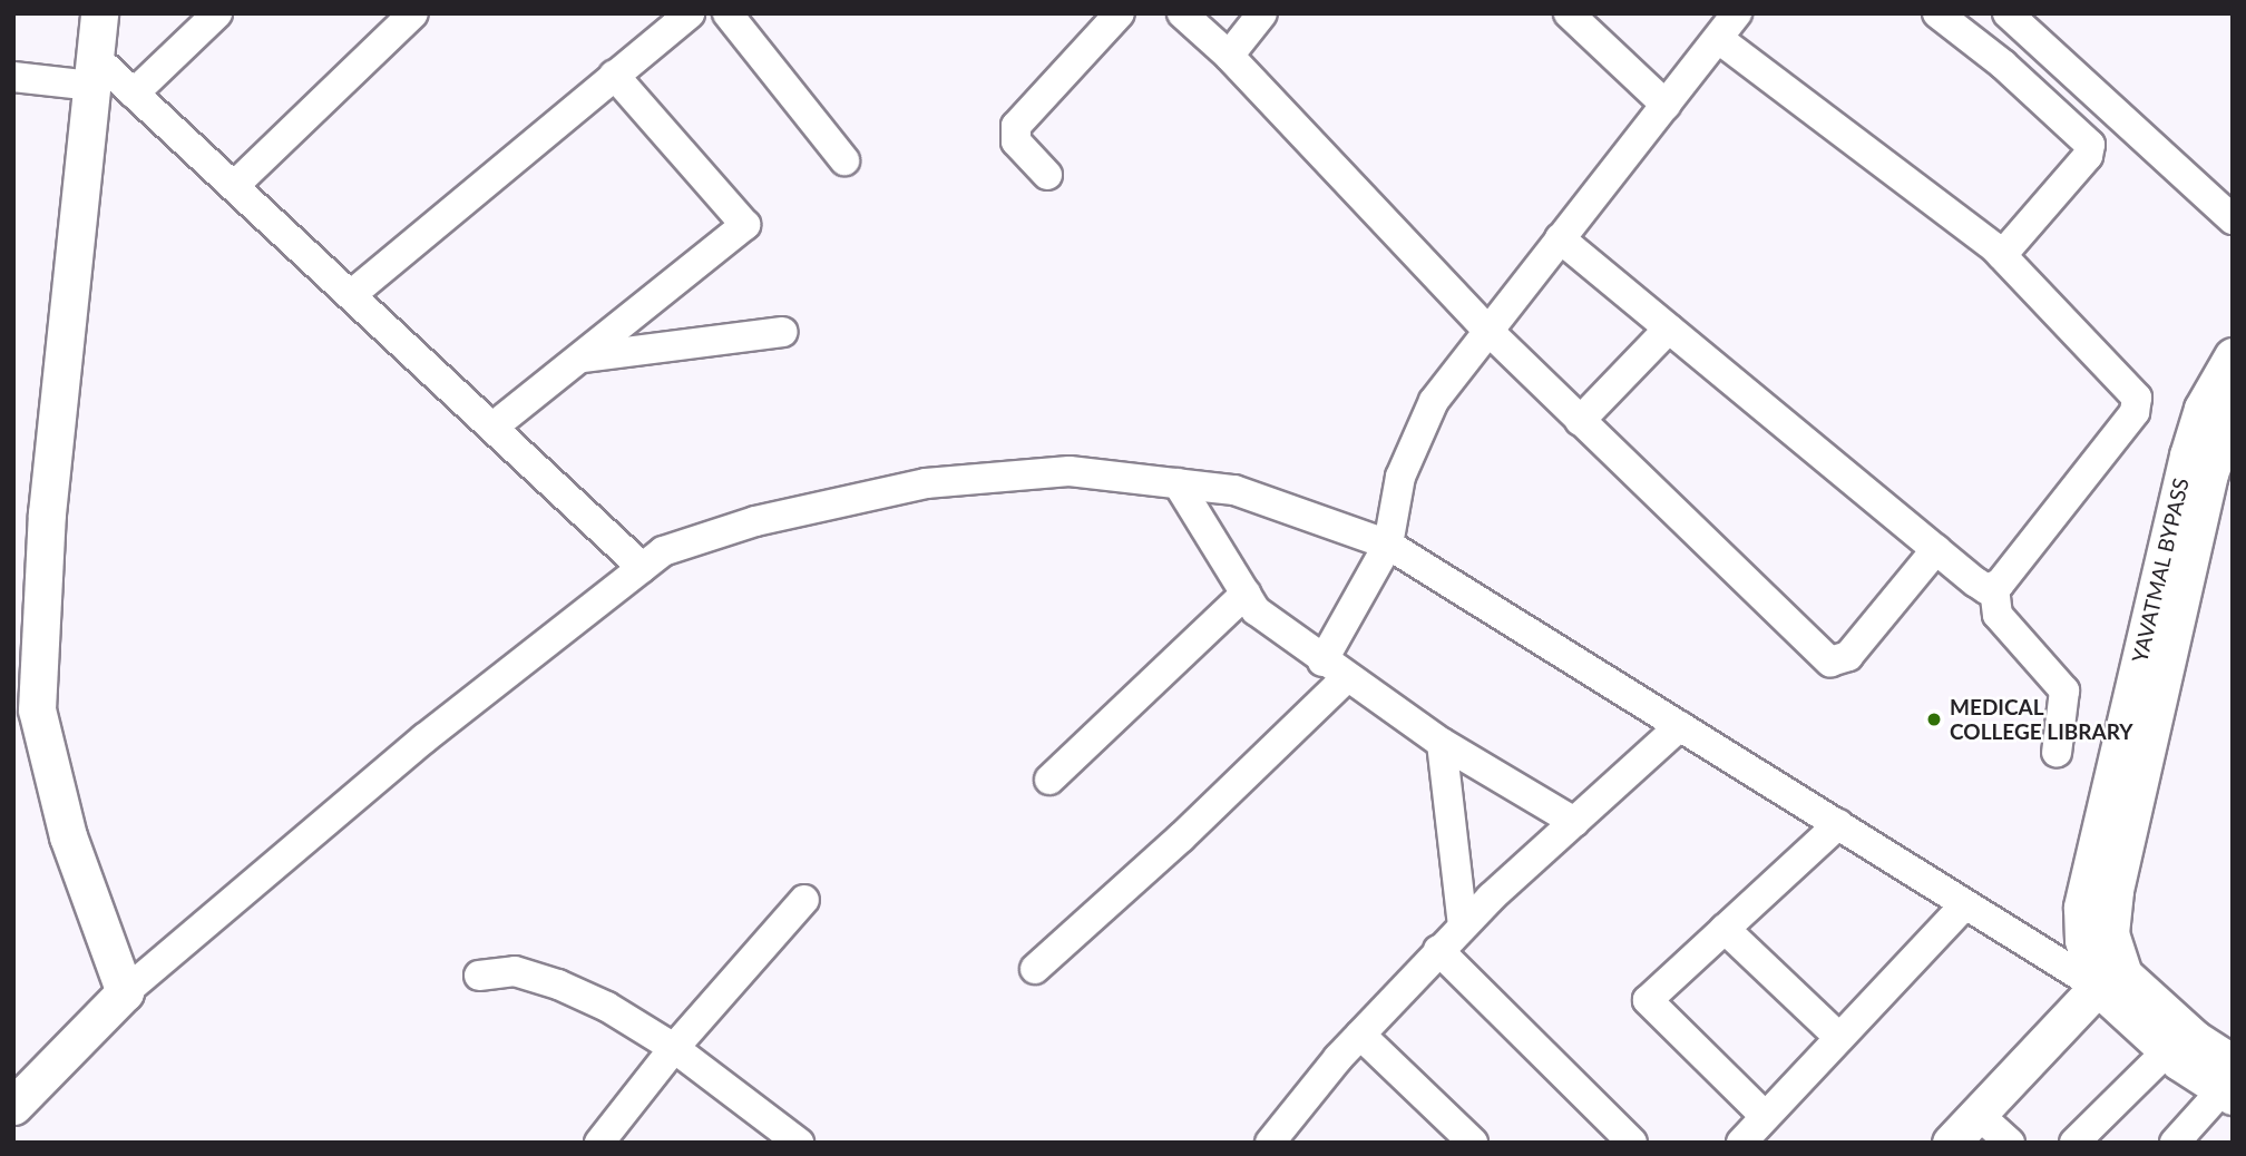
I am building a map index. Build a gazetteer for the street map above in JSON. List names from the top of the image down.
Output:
{
  "streets": {
    "main road": ["YAVATMAL BYPASS"]
  },
  "places": ["MEDICAL COLLEGE LIBRARY"]
}
